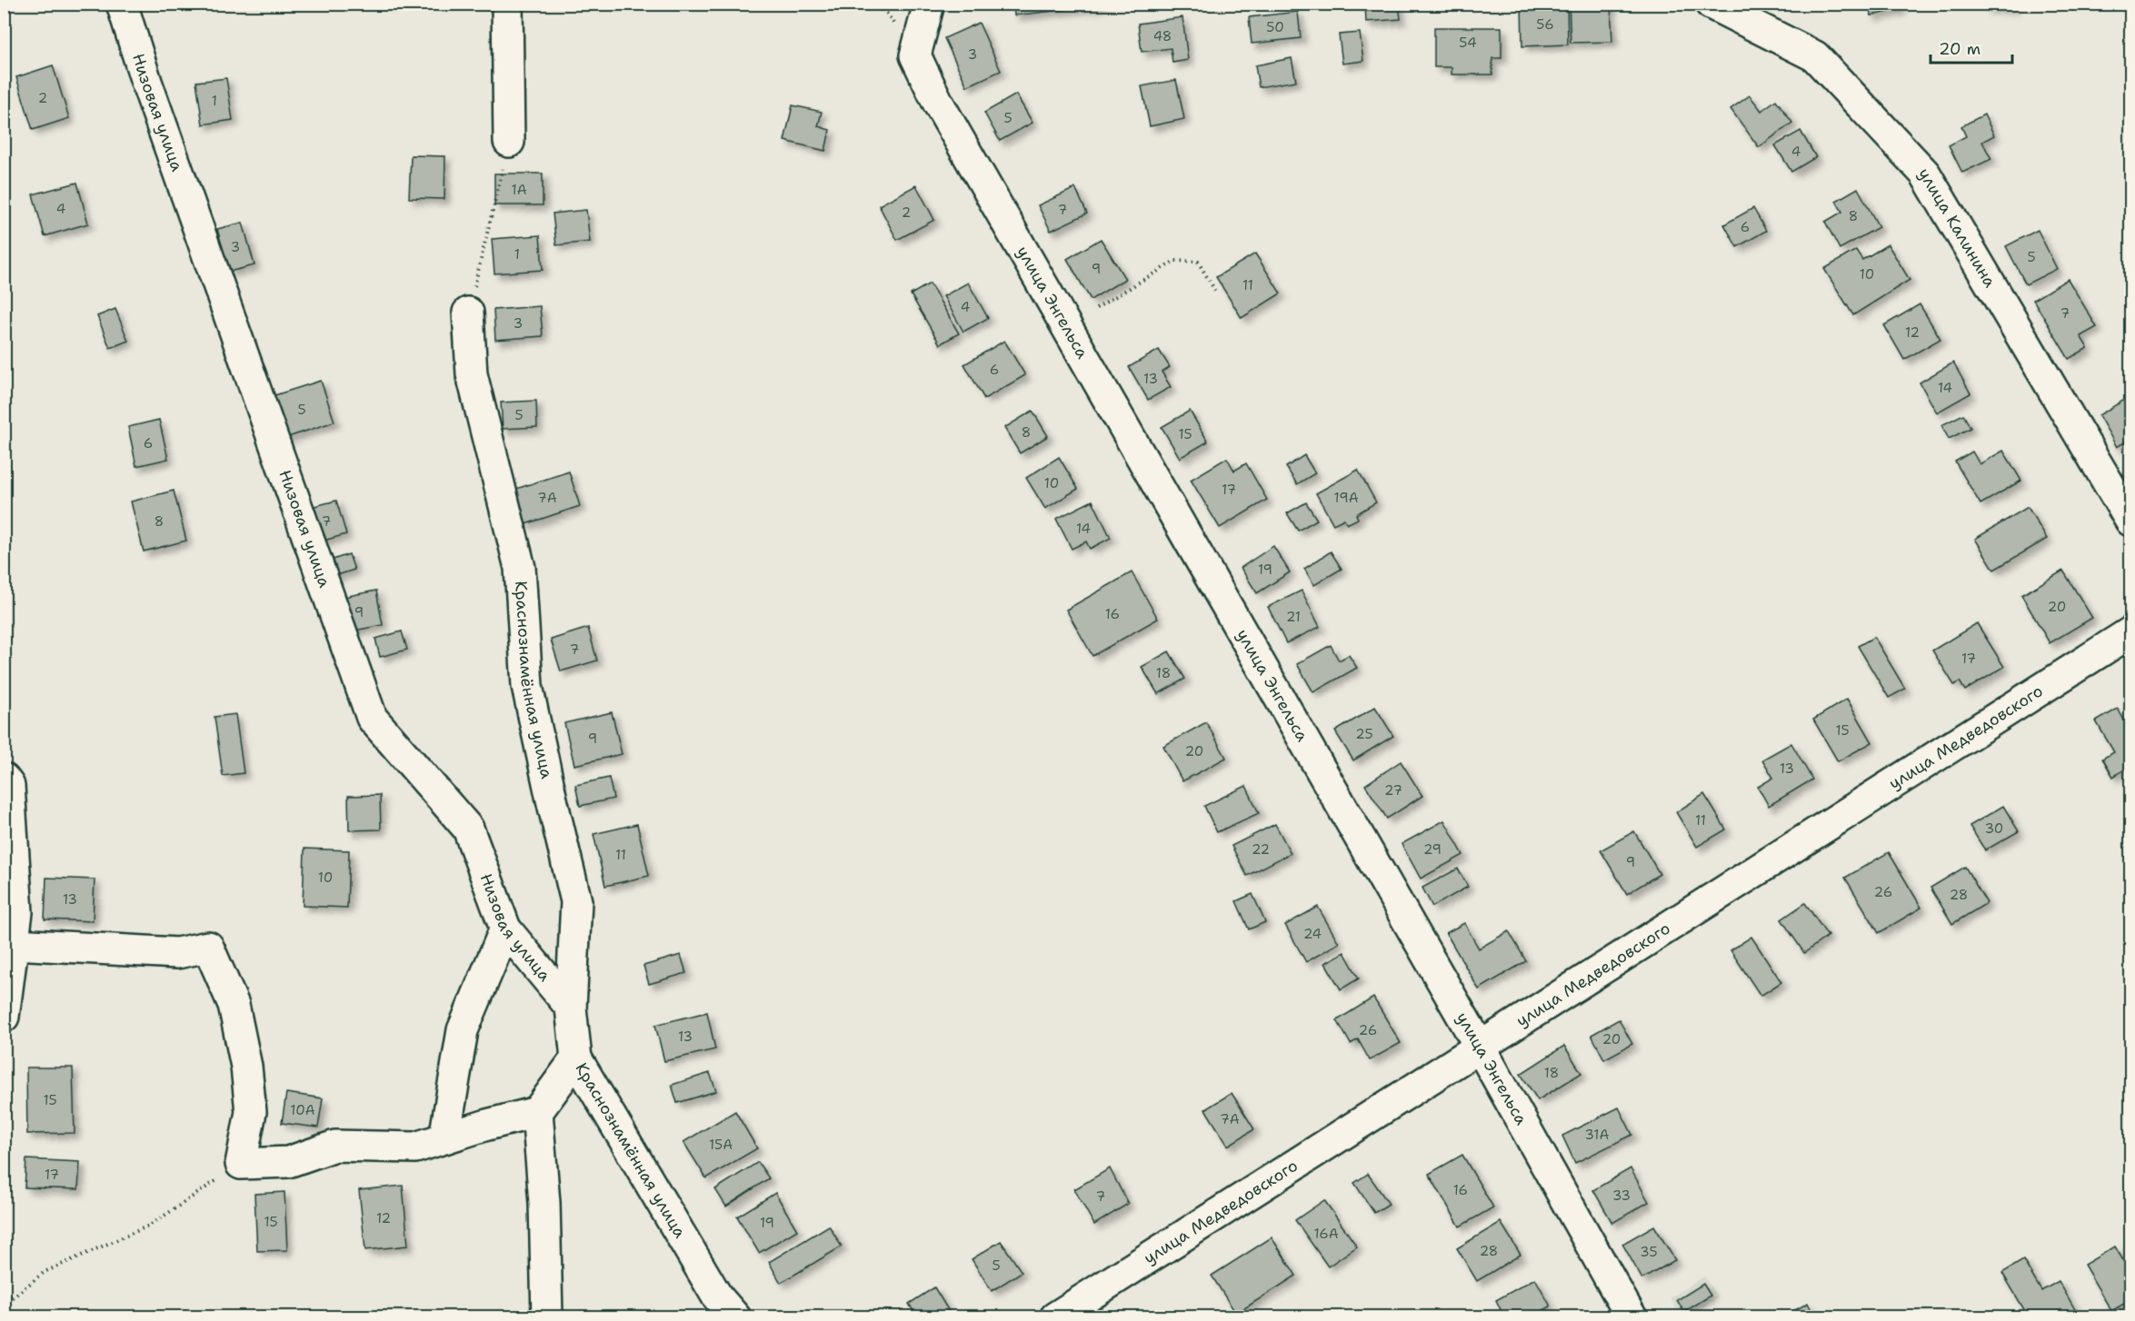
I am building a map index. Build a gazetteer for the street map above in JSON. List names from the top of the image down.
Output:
{
  "streets": {
    "street": [
      "Низовая улица",
      "улица Калинина",
      "улица Энгельса",
      "Краснознамённая улица",
      "улица Медведовского"
    ]
  },
  "crossings": [
    ["Низовая улица", "Краснознамённая улица"],
    ["улица Энгельса", "улица Медведовского"]
  ],
  "house_numbers": [
    "56",
    "50",
    "48",
    "54",
    "3",
    "2",
    "1",
    "5",
    "4",
    "1А",
    "4",
    "7",
    "2",
    "8",
    "6",
    "3",
    "1",
    "5",
    "9",
    "10",
    "11",
    "4",
    "7",
    "3",
    "12",
    "6",
    "13",
    "14",
    "5",
    "5",
    "8",
    "15",
    "6",
    "10",
    "17",
    "7А",
    "19А",
    "8",
    "7",
    "14",
    "19",
    "20",
    "9",
    "16",
    "21",
    "7",
    "17",
    "18",
    "15",
    "25",
    "9",
    "20",
    "13",
    "27",
    "11",
    "30",
    "22",
    "29",
    "11",
    "9",
    "10",
    "26",
    "28",
    "13",
    "24",
    "26",
    "13",
    "20",
    "18",
    "15",
    "10А",
    "7А",
    "31А",
    "15А",
    "17",
    "16",
    "33",
    "7",
    "12",
    "15",
    "19",
    "16А",
    "28",
    "35",
    "5"
  ],
  "scale_bar": "20 m"
}
